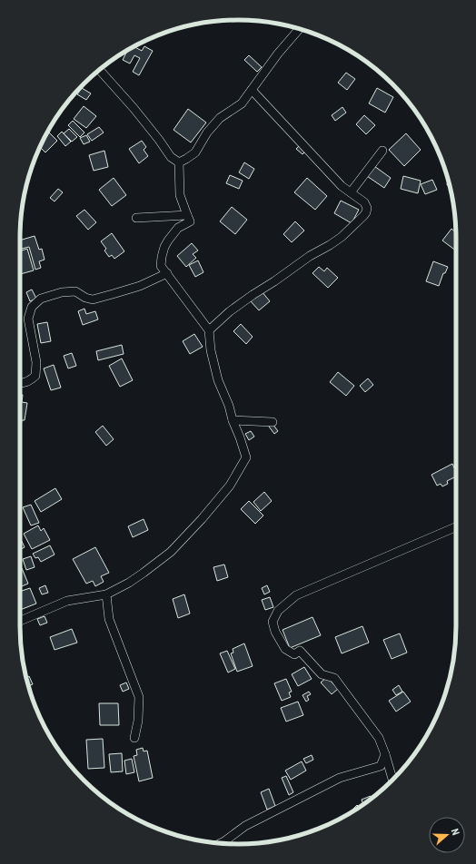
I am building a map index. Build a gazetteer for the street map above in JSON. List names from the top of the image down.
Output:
{
  "north": "right"
}
